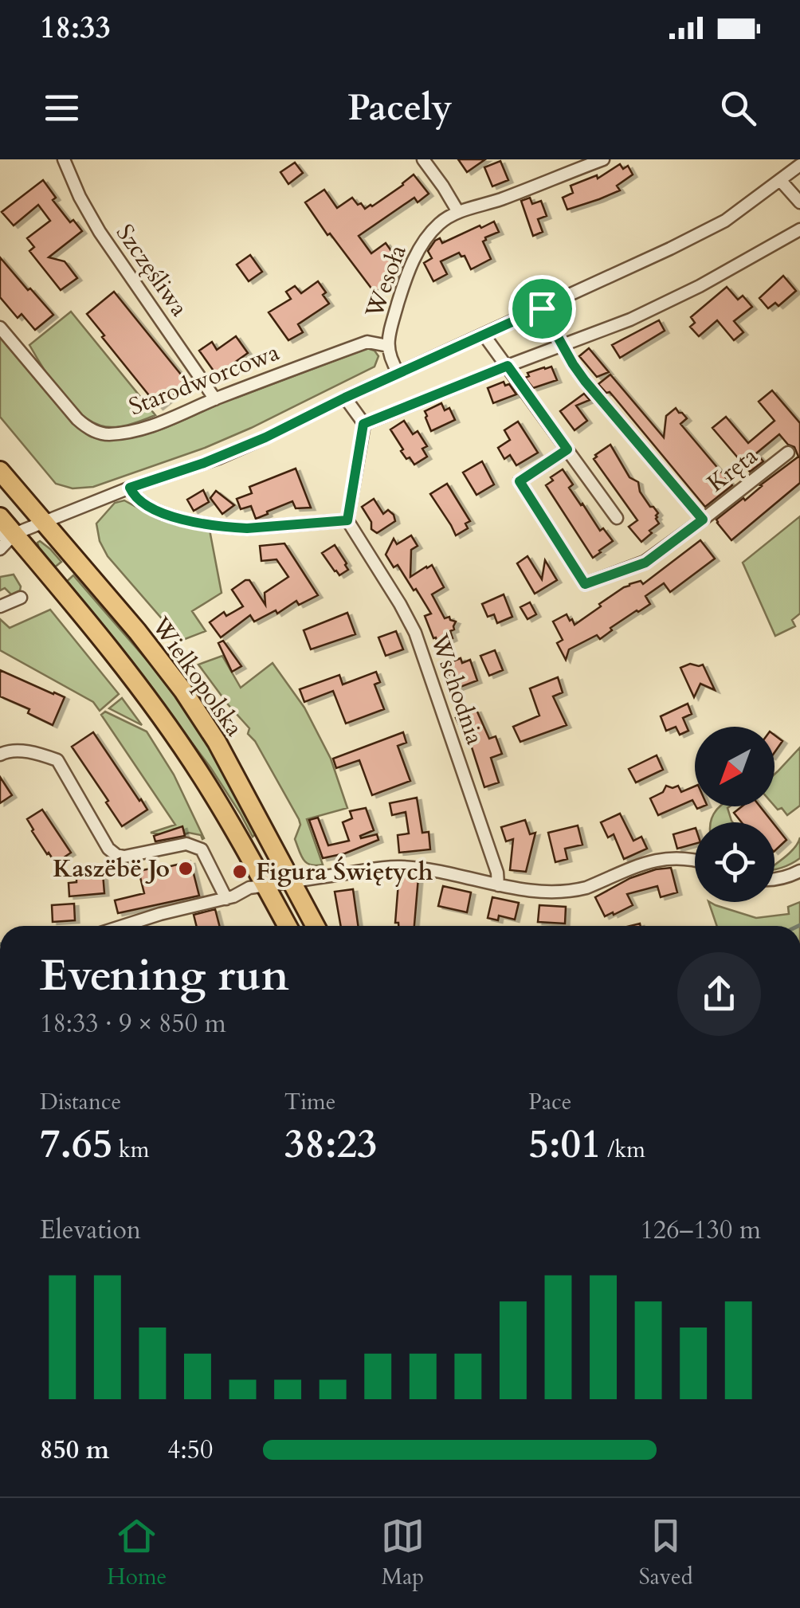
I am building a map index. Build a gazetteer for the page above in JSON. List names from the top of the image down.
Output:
{
  "streets": {
    "main road": ["Wielkopolska"],
    "street": [
      "Szczęśliwa",
      "Wesoła",
      "Starodworcowa",
      "Kręta",
      "Wschodnia"
    ]
  },
  "crossings": [
    ["Szczęśliwa", "Starodworcowa"],
    ["Wesoła", "Starodworcowa"]
  ],
  "places": ["Kaszëbë Jo", "Figura Świętych"],
  "north": "bottom left",
  "page": {
    "status": "18:33",
    "header": "Pacely",
    "heading": ["Evening run", "18:33 · 9 × 850 m"],
    "stats": [
      ["Distance", "7.65 km"],
      ["Time", "38:23"],
      ["Pace", "5:01 /km"]
    ],
    "chart": ["Elevation", "126–130 m"],
    "list": [
      {
        "name": "850 m",
        "note": "4:50"
      }
    ],
    "tabs": ["Home", "Map", "Saved"]
  }
}
